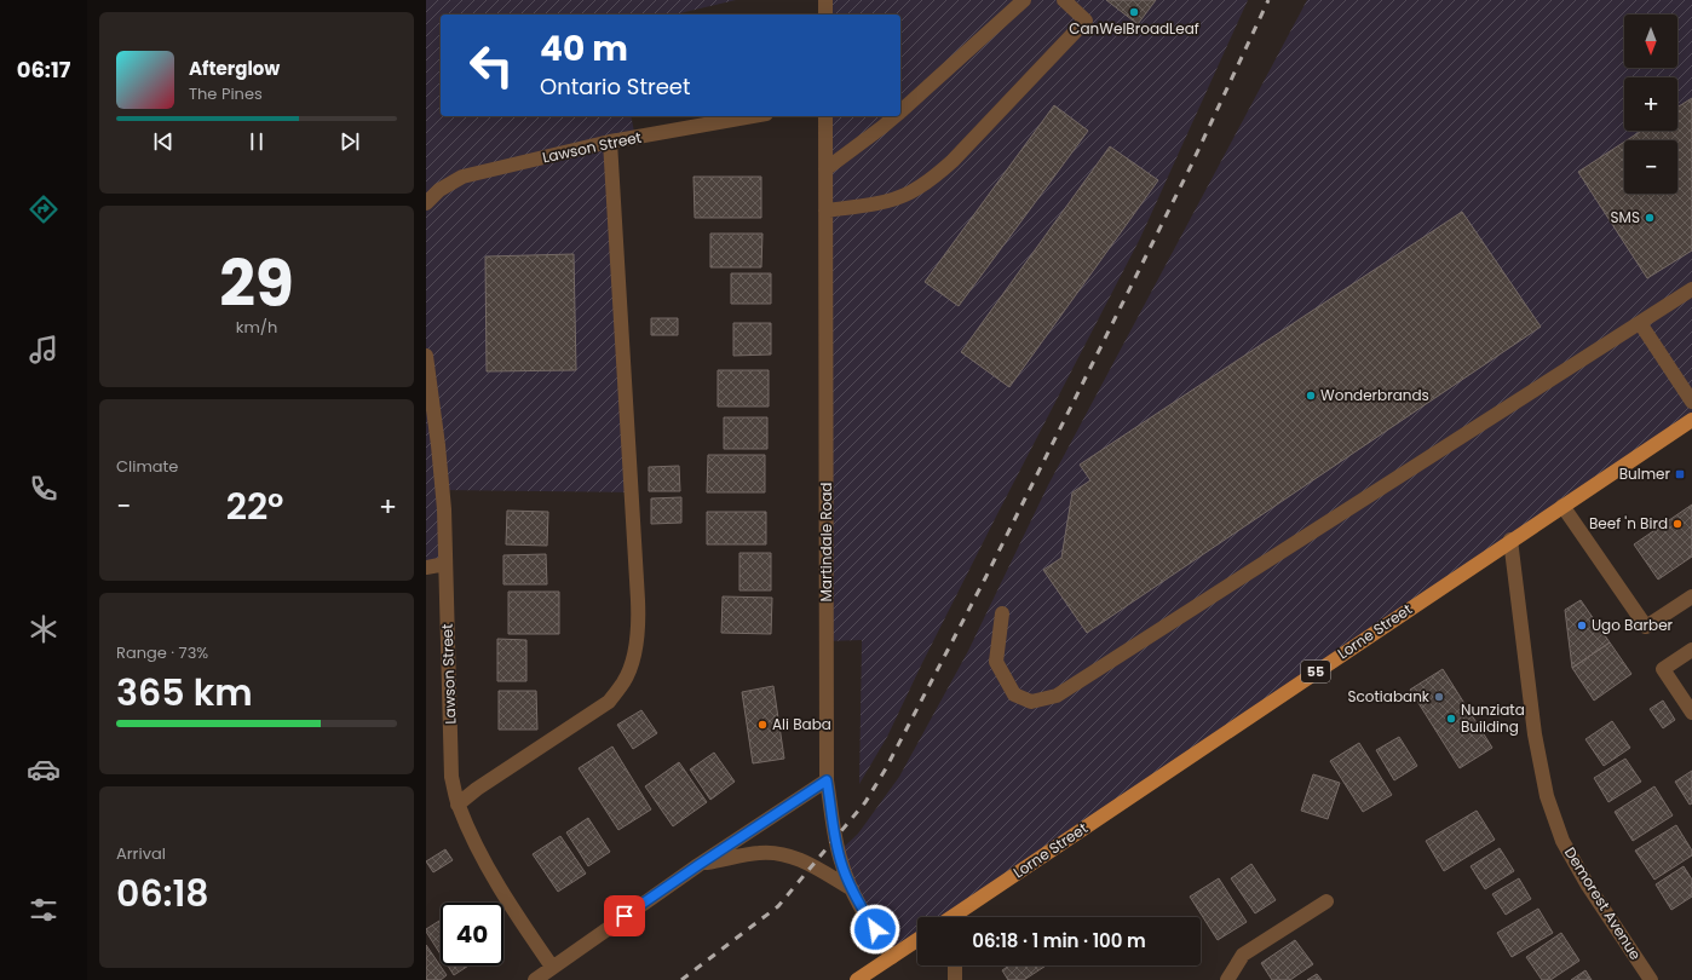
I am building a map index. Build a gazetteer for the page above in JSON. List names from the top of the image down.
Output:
{
  "streets": {
    "main road": ["Lorne Street", "55"],
    "street": ["Lawson Street", "Martindale Road", "Demorest Avenue"]
  },
  "crossings": [
    ["Lorne Street", "Demorest Avenue"]
  ],
  "places": {
    "other": [
      "CanWelBroadLeaf",
      "SMS",
      "Wonderbrands",
      "Beef 'n Bird",
      "Ugo Barber",
      "Scotiabank",
      "Nunziata Building",
      "Ali Baba"
    ],
    "transit": ["Bulmer"]
  },
  "north": "bottom",
  "page": {
    "tabs": "06:17",
    "map_buttons": ["+", "−"],
    "turn": ["40 m", "Ontario Street"],
    "song": ["Afterglow", "The Pines"],
    "tile": [
      ["29", "km/h"],
      "Climate",
      ["Range · 73%", "365 km"],
      ["Arrival", "06:18"]
    ],
    "heat": ["−", "22°", "+"],
    "limit": "40",
    "trip": "06:18 · 1 min · 100 m"
  }
}
